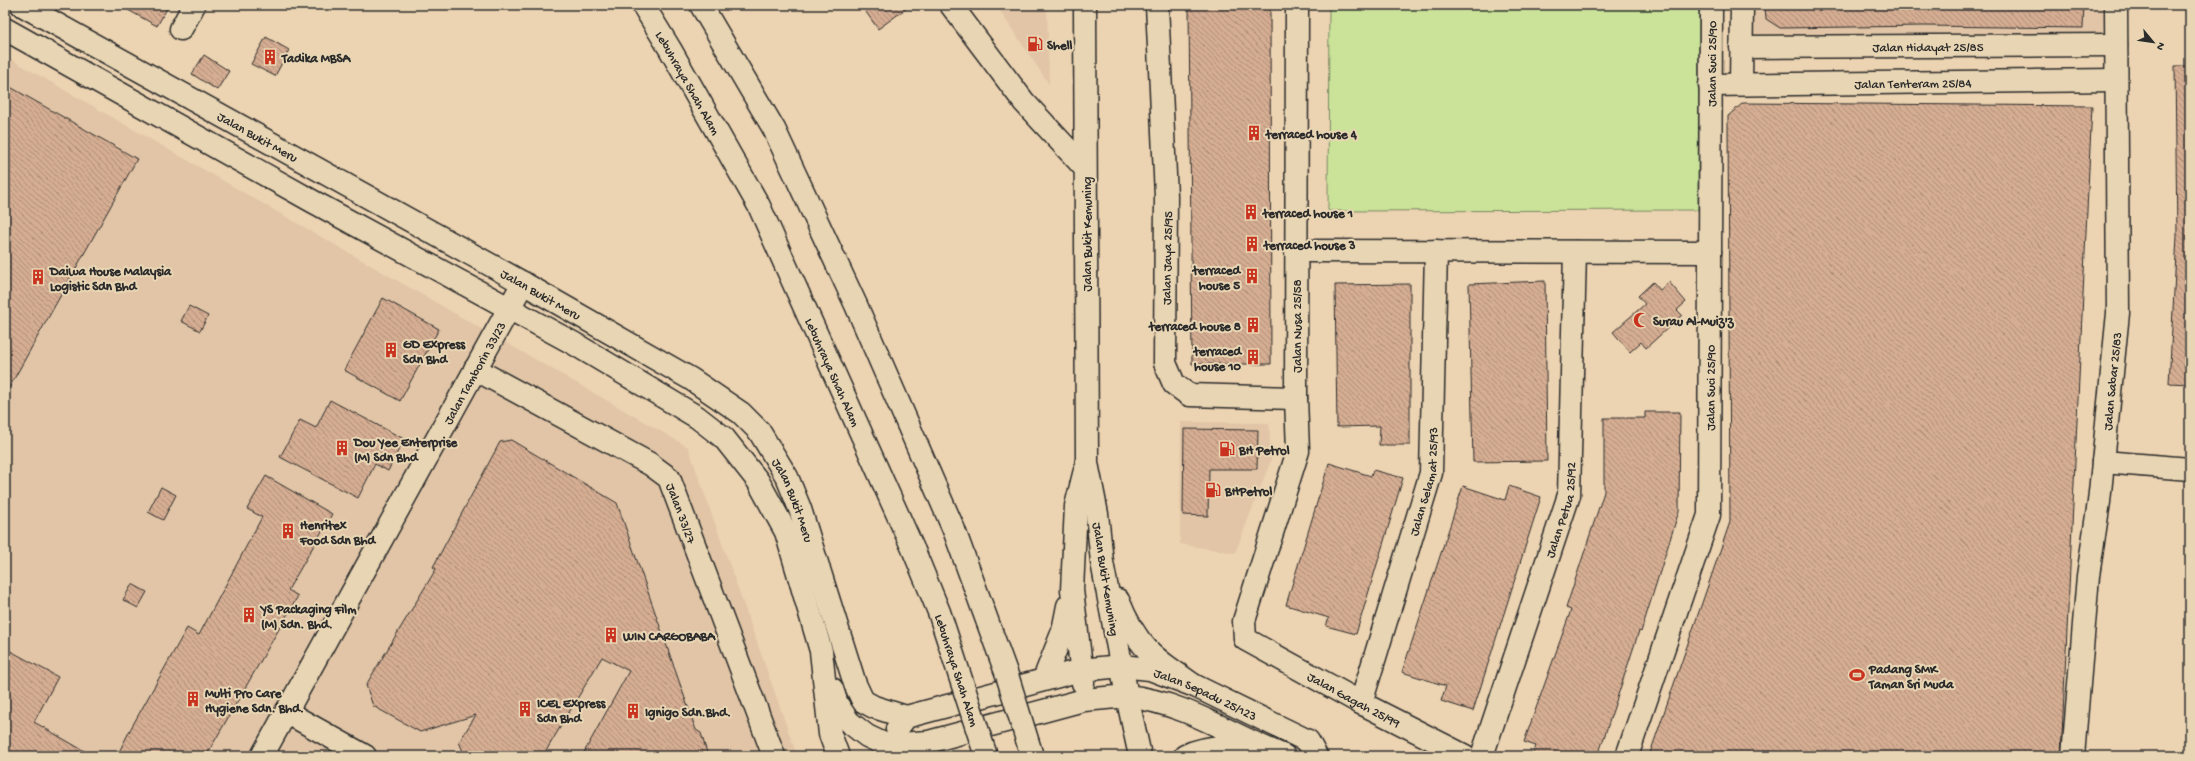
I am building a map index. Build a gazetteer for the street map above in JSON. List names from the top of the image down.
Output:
{
  "streets": {
    "main road": [
      "Jalan Hidayat 25/85",
      "Jalan Suci 25/90",
      "Lebuhraya Shah Alam",
      "Jalan Tenteram 25/84",
      "Jalan Bukit Meru",
      "Jalan Bukit Kemuning",
      "Jalan Jaya 25/95",
      "Jalan Nusa 25/58",
      "Jalan Tamborin 33/23",
      "Jalan Sabar 25/83",
      "Jalan Selamat 25/93",
      "Jalan Petua 25/92",
      "Jalan 33/27",
      "Jalan Sepadu 25/123",
      "Jalan Gagah 25/99"
    ]
  },
  "crossings": [
    ["Jalan Hidayat 25/85", "Jalan Sabar 25/83"],
    ["Jalan Suci 25/90", "Jalan Tenteram 25/84"],
    ["Jalan Tenteram 25/84", "Jalan Sabar 25/83"],
    ["Jalan Bukit Meru", "Jalan Tamborin 33/23"],
    ["Jalan Bukit Kemuning", "Jalan Sepadu 25/123"],
    ["Jalan Jaya 25/95", "Jalan Nusa 25/58"],
    ["Jalan Nusa 25/58", "Jalan Gagah 25/99"],
    ["Jalan Tamborin 33/23", "Jalan 33/27"],
    ["Jalan Selamat 25/93", "Jalan Gagah 25/99"]
  ],
  "places": {
    "fuel station": ["Shell", "BH Petrol", "BHPetrol"],
    "building": [
      "Tadika MBSA",
      "terraced house 4",
      "terraced house 1",
      "terraced house 3",
      "terraced house 5",
      "Daiwa House Malaysia Logistic Sdn Bhd",
      "terraced house 8",
      "GD Express Sdn Bhd",
      "terraced house 10",
      "Dou Yee Enterprise (M) Sdn Bhd",
      "Henritex Food Sdn Bhd",
      "YS Packaging Film (M) Sdn. Bhd.",
      "WIN CARGOBABA",
      "Multi Pro Care Hygiene Sdn. Bhd.",
      "ICEL Express Sdn Bhd",
      "Ignigo Sdn.Bhd."
    ],
    "mosque": ["Surau Al-Muiz'z"],
    "sports": ["Padang SMK Taman Sri Muda"]
  },
  "north": "bottom right"
}
